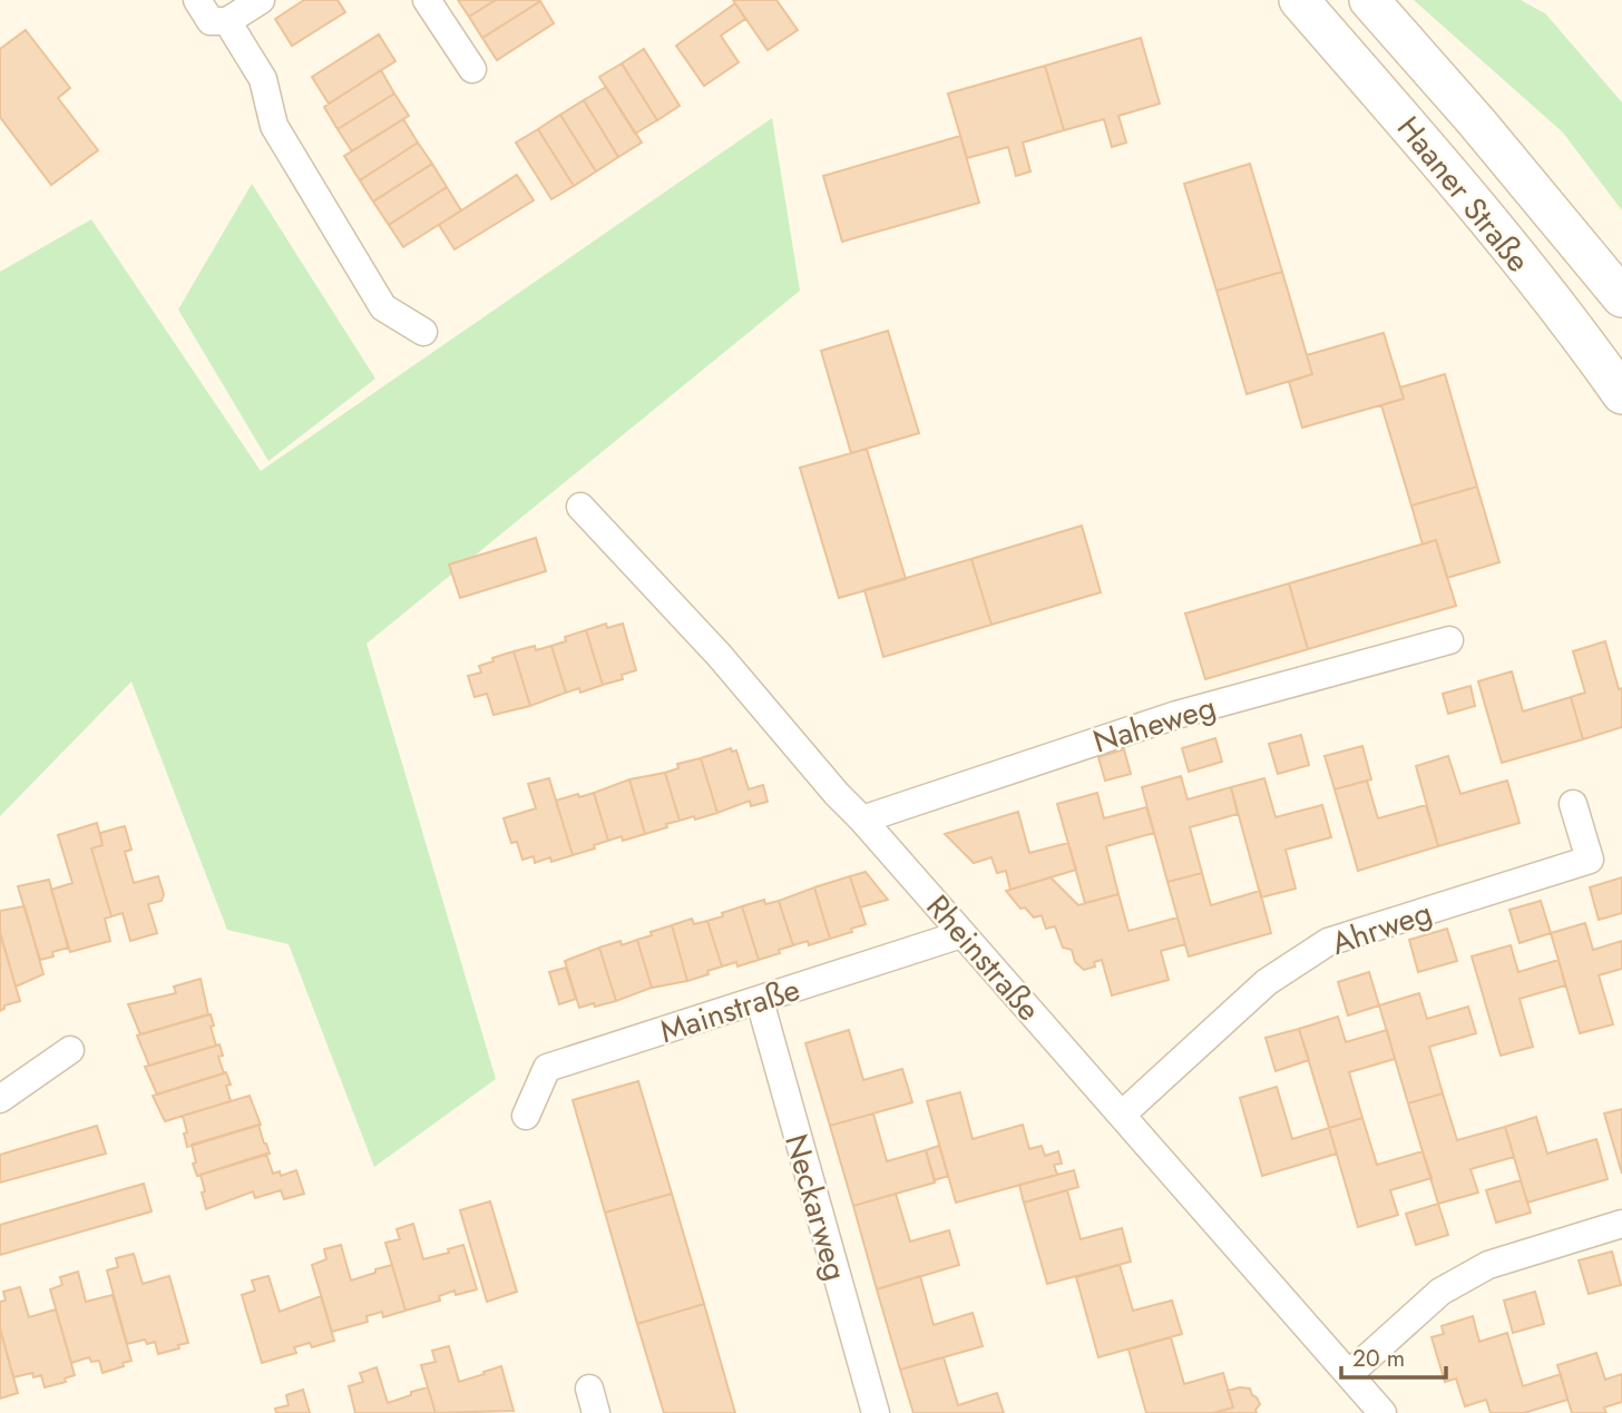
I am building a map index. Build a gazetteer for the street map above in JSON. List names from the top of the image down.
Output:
{
  "streets": {
    "main road": ["Haaner Straße"],
    "street": [
      "Naheweg",
      "Ahrweg",
      "Rheinstraße",
      "Mainstraße",
      "Neckarweg"
    ]
  },
  "crossings": [
    ["Naheweg", "Rheinstraße"],
    ["Ahrweg", "Rheinstraße"],
    ["Rheinstraße", "Mainstraße"],
    ["Mainstraße", "Neckarweg"]
  ],
  "scale_bar": "20 m"
}
